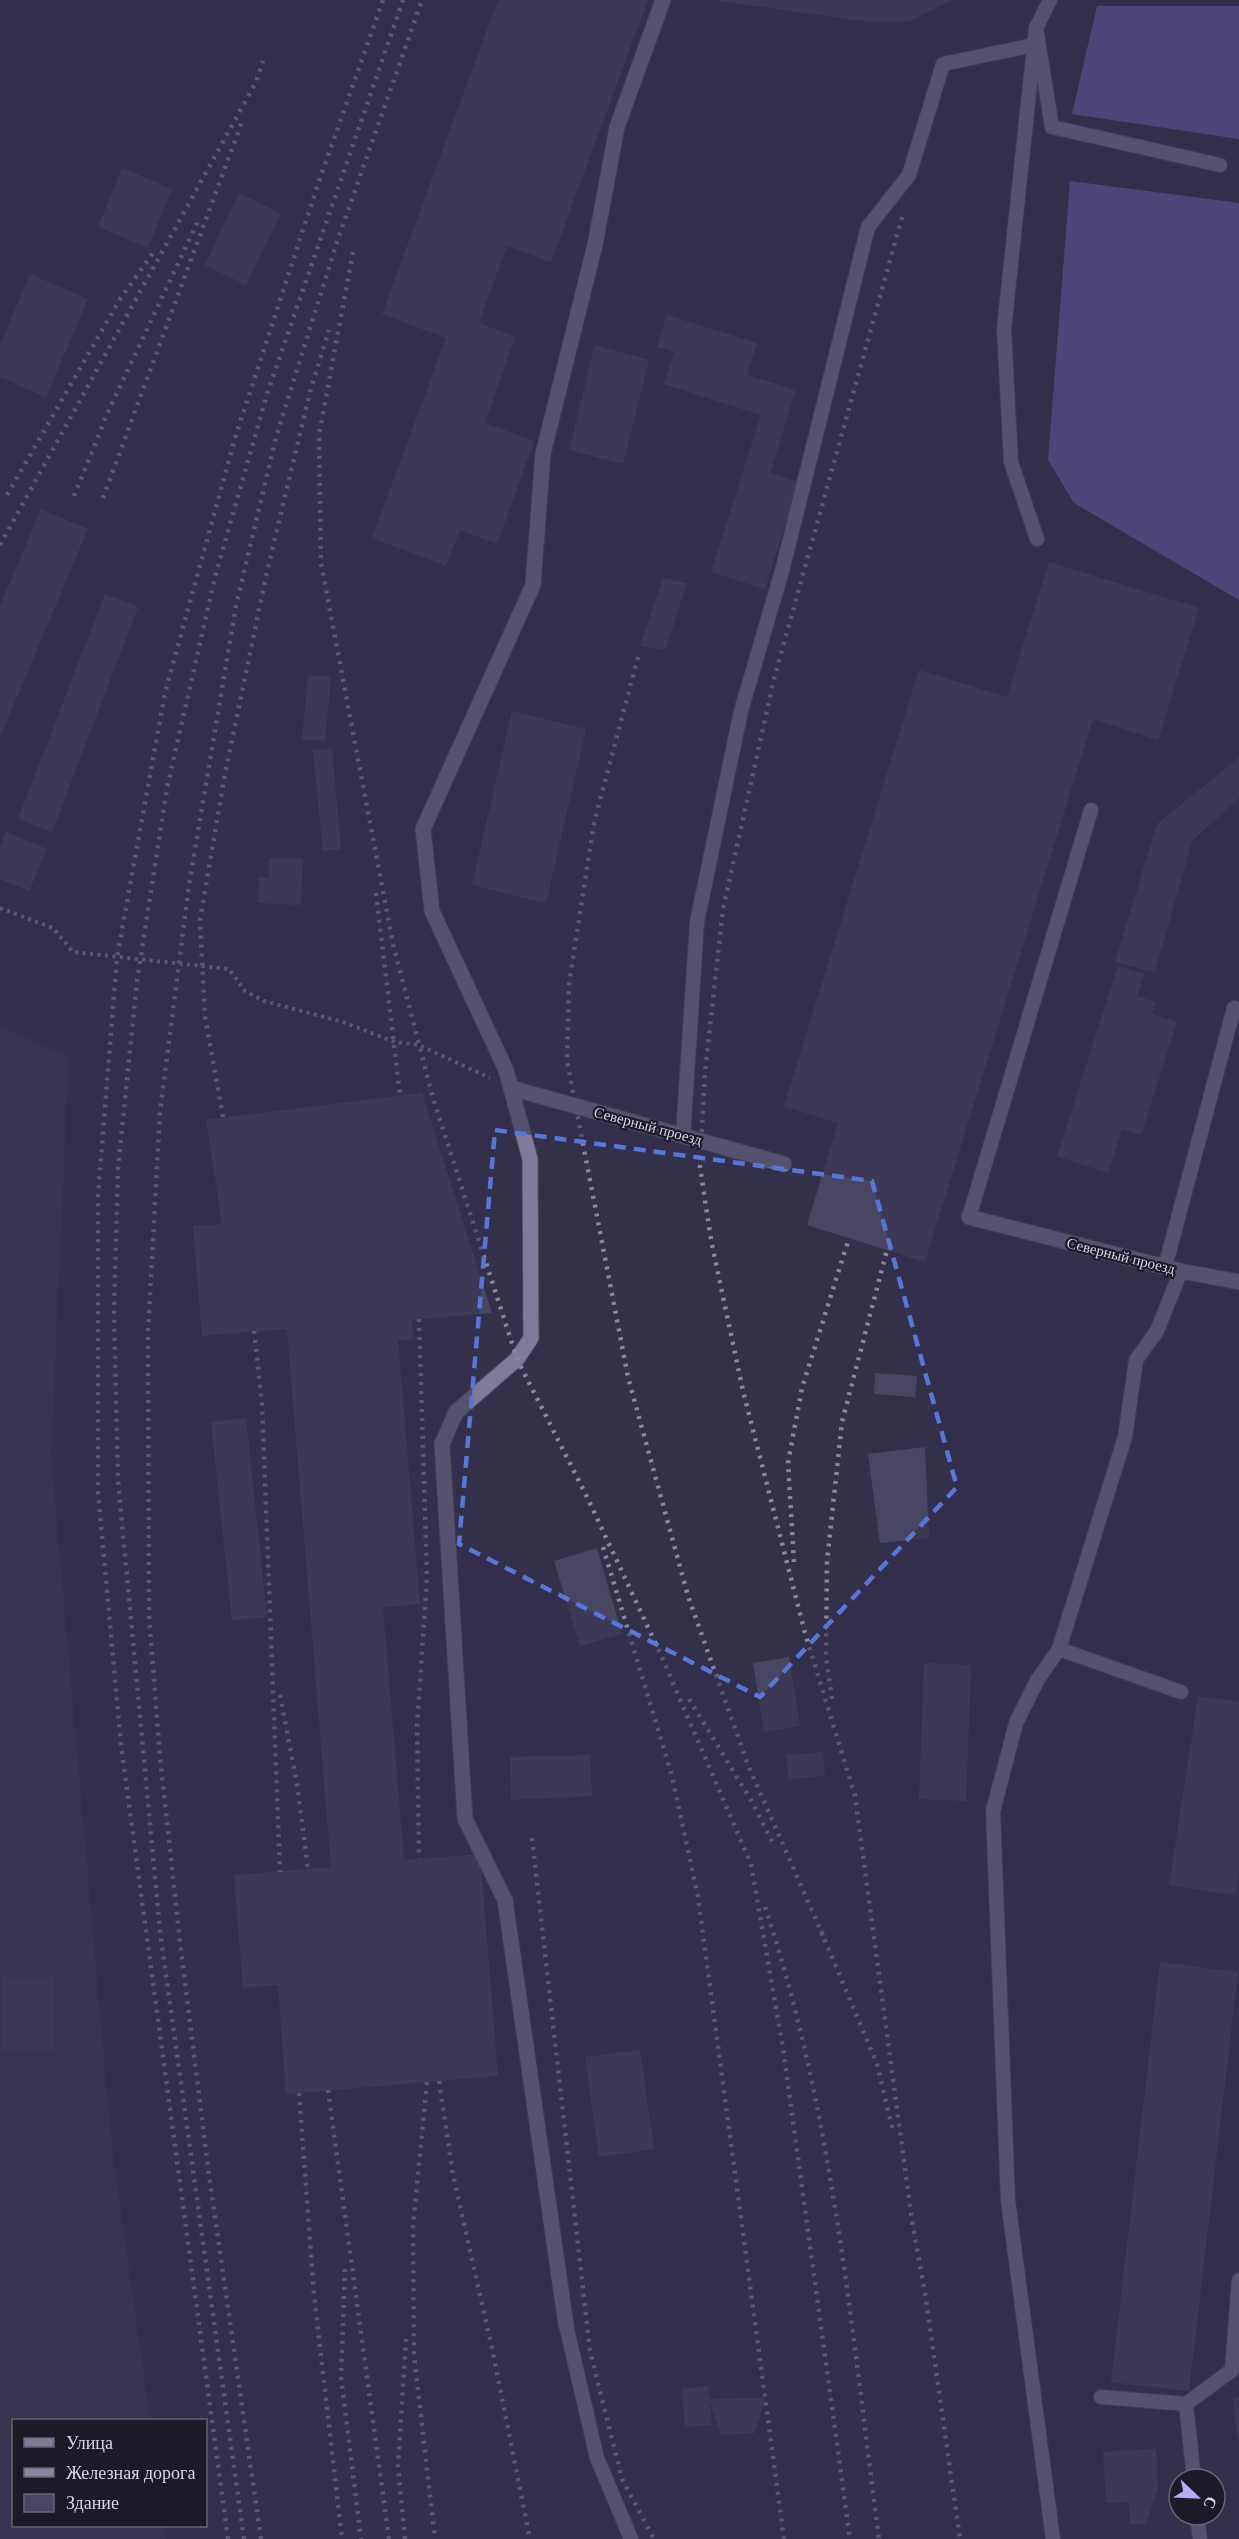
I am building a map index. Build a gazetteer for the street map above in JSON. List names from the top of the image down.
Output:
{
  "streets": {
    "street": ["Северный проезд"]
  },
  "legend": ["Улица", "Железная дорога", "Здание"],
  "north": "bottom right"
}
